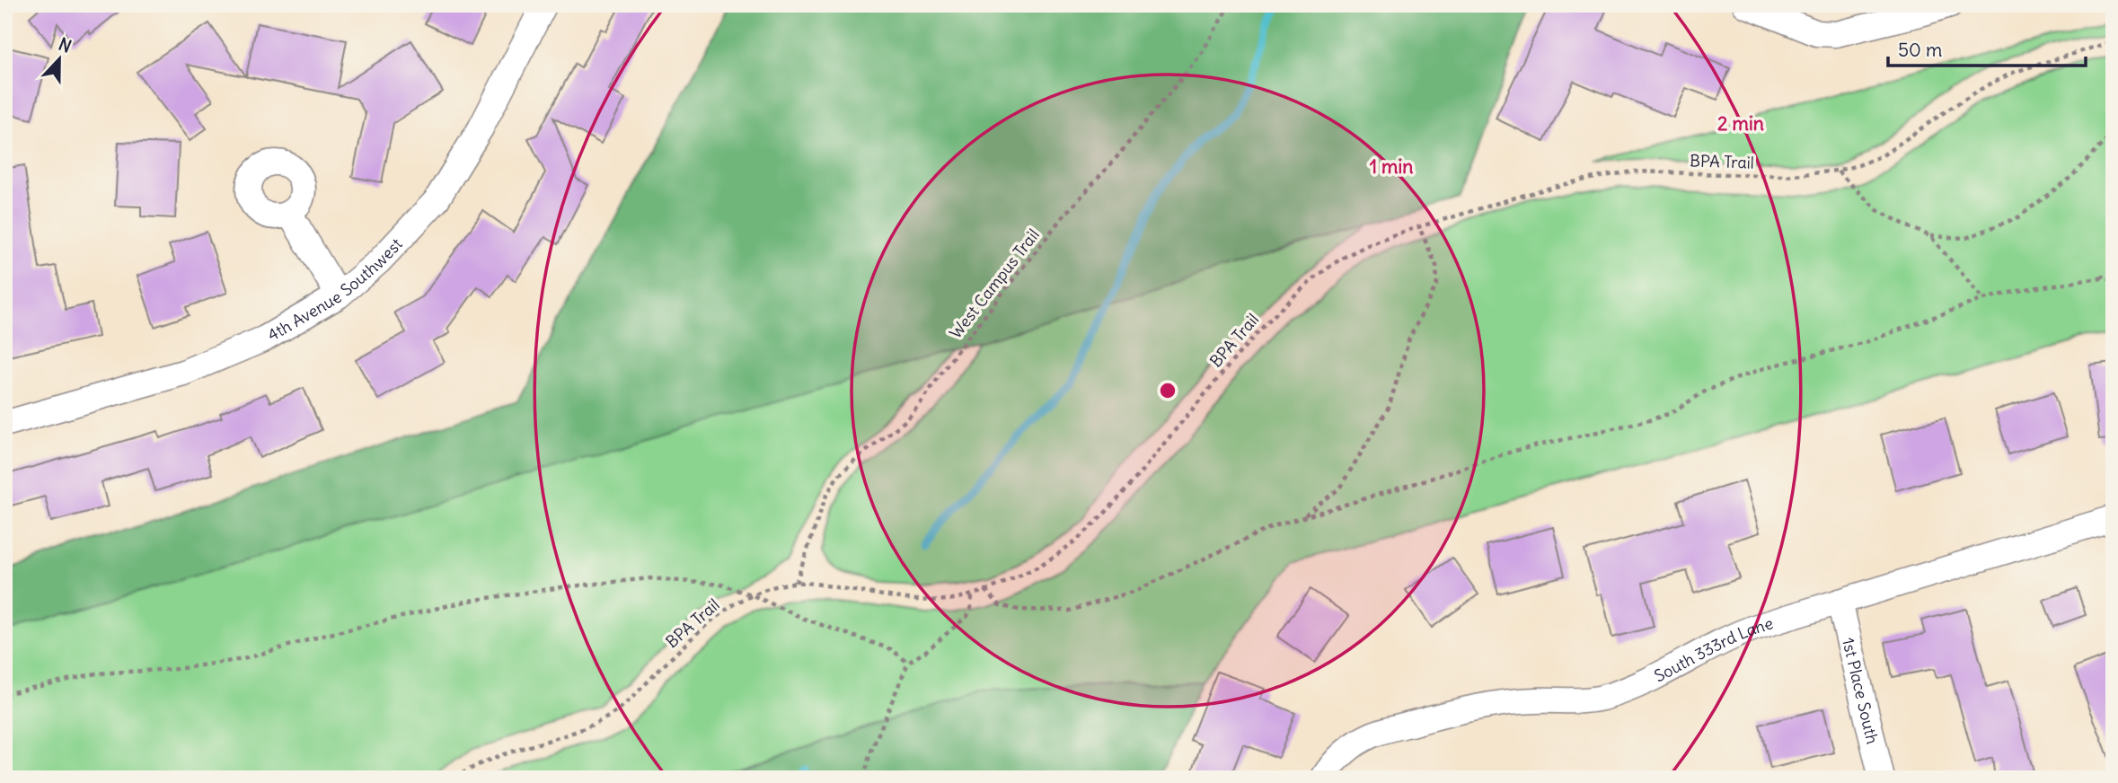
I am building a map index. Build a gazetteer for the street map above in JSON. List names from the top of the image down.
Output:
{
  "streets": {
    "street": ["4th Avenue Southwest", "South 333rd Lane", "1st Place South"],
    "path": ["BPA Trail", "West Campus Trail"]
  },
  "crossings": [
    ["BPA Trail", "West Campus Trail"],
    ["South 333rd Lane", "1st Place South"]
  ],
  "scale_bar": "50 m",
  "north": "top",
  "rings": ["2 min", "1 min"]
}
